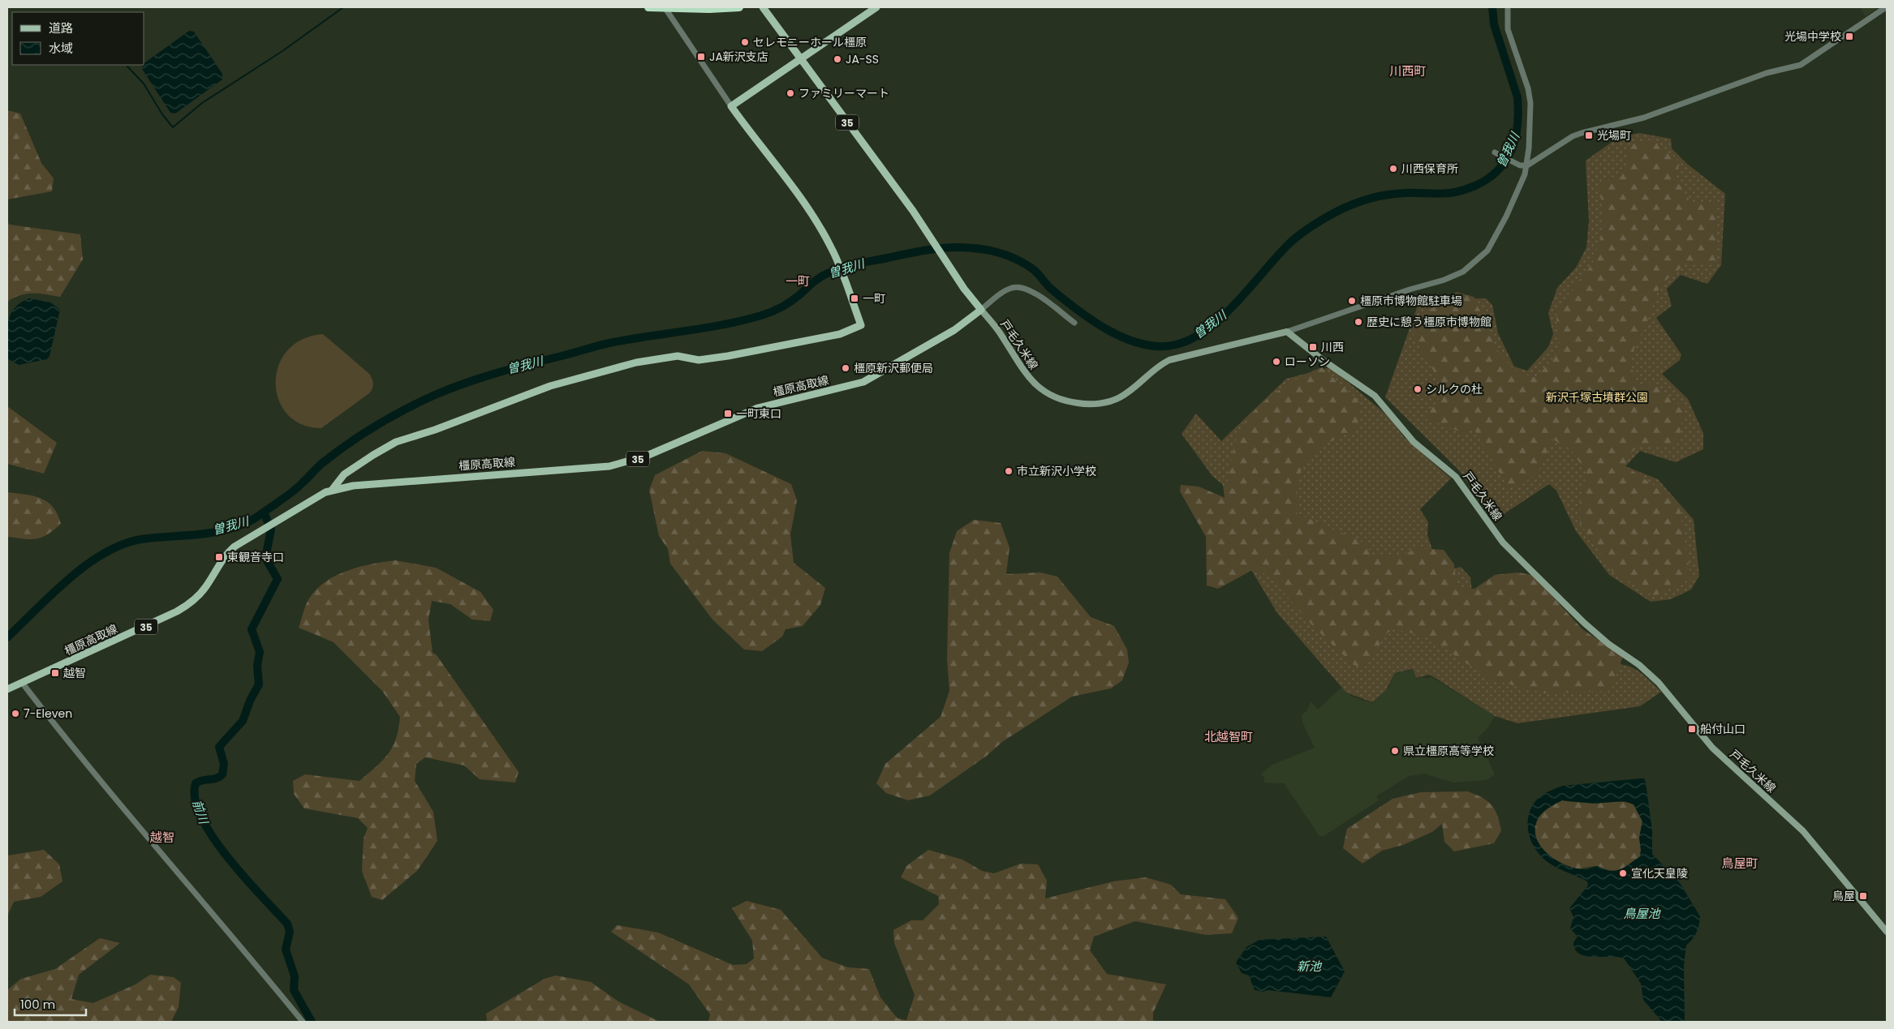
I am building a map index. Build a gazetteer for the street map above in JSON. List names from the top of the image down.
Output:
{
  "streets": {
    "main road": ["35", "戸毛久米線", "橿原高取線"]
  },
  "crossings": [
    ["35", "戸毛久米線"],
    ["35", "橿原高取線"],
    ["戸毛久米線", "橿原高取線"]
  ],
  "districts": [
    "川西町",
    "一町",
    "北越智町",
    "越智",
    "鳥屋町"
  ],
  "water": [
    "曽我川",
    "前川",
    "鳥屋池",
    "新池"
  ],
  "parks": ["新沢千塚古墳群公園"],
  "places": {
    "transit": [
      "光場中学校",
      "JA新沢支店",
      "光場町",
      "一町",
      "川西",
      "一町東口",
      "東観音寺口",
      "越智",
      "船付山口",
      "鳥屋"
    ],
    "other": [
      "セレモニーホール橿原",
      "JA-SS",
      "ファミリーマート",
      "川西保育所",
      "橿原市博物館駐車場",
      "歴史に憩う橿原市博物館",
      "ローソン",
      "橿原新沢郵便局",
      "シルクの杜",
      "市立新沢小学校",
      "7-Eleven",
      "県立橿原高等学校",
      "宣化天皇陵"
    ]
  },
  "legend": ["道路", "水域"],
  "scale_bar": "100 m"
}
